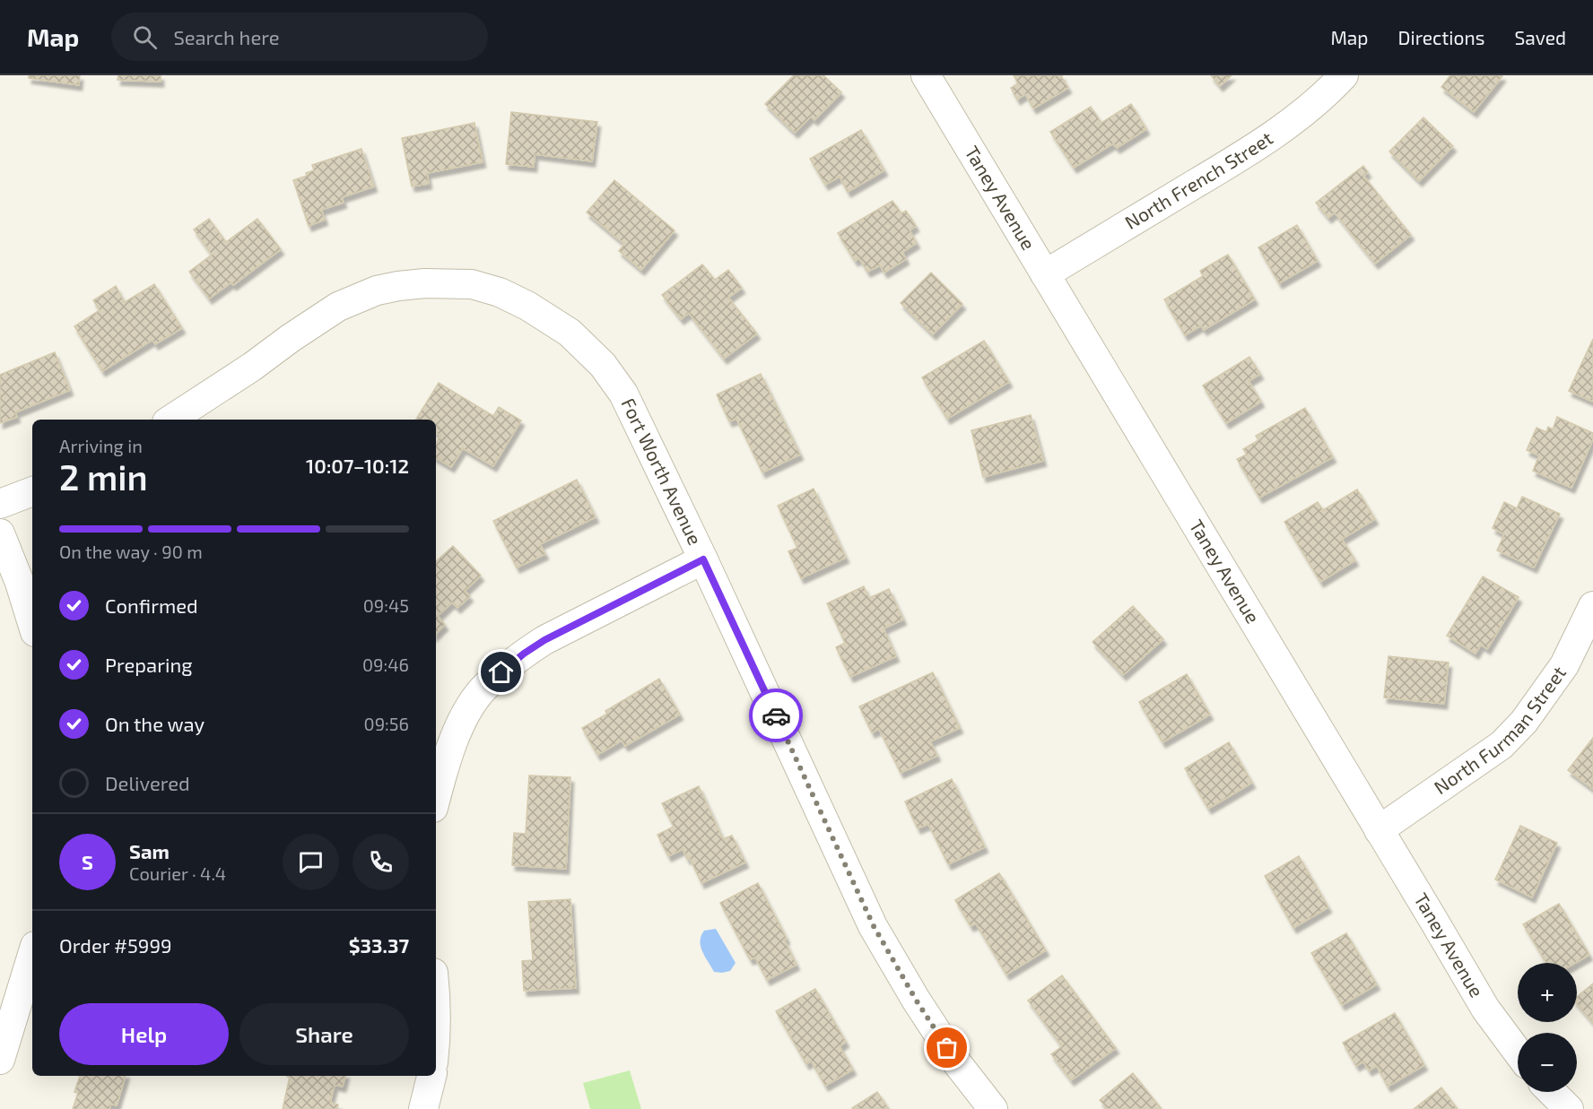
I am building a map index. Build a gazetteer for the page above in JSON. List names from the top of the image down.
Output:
{
  "streets": {
    "street": [
      "North French Street",
      "Taney Avenue",
      "Fort Worth Avenue",
      "North Furman Street"
    ]
  },
  "crossings": [
    ["North French Street", "Taney Avenue"],
    ["Taney Avenue", "North Furman Street"]
  ],
  "page": {
    "header": "Map",
    "search": "Search here",
    "nav": ["Map", "Directions", "Saved"],
    "heading": ["2 min", "Arriving in", "10:07–10:12"],
    "panel": [
      "Sam",
      "Courier · 4.4",
      "Order #5999",
      "$33.37"
    ],
    "bar": "On the way · 90 m",
    "list": [
      ["Confirmed", "09:45"],
      ["Preparing", "09:46"],
      ["On the way", "09:56"],
      "Delivered"
    ],
    "round": "S",
    "map_buttons": ["+", "−"],
    "buttons": ["Help", "Share"]
  }
}
